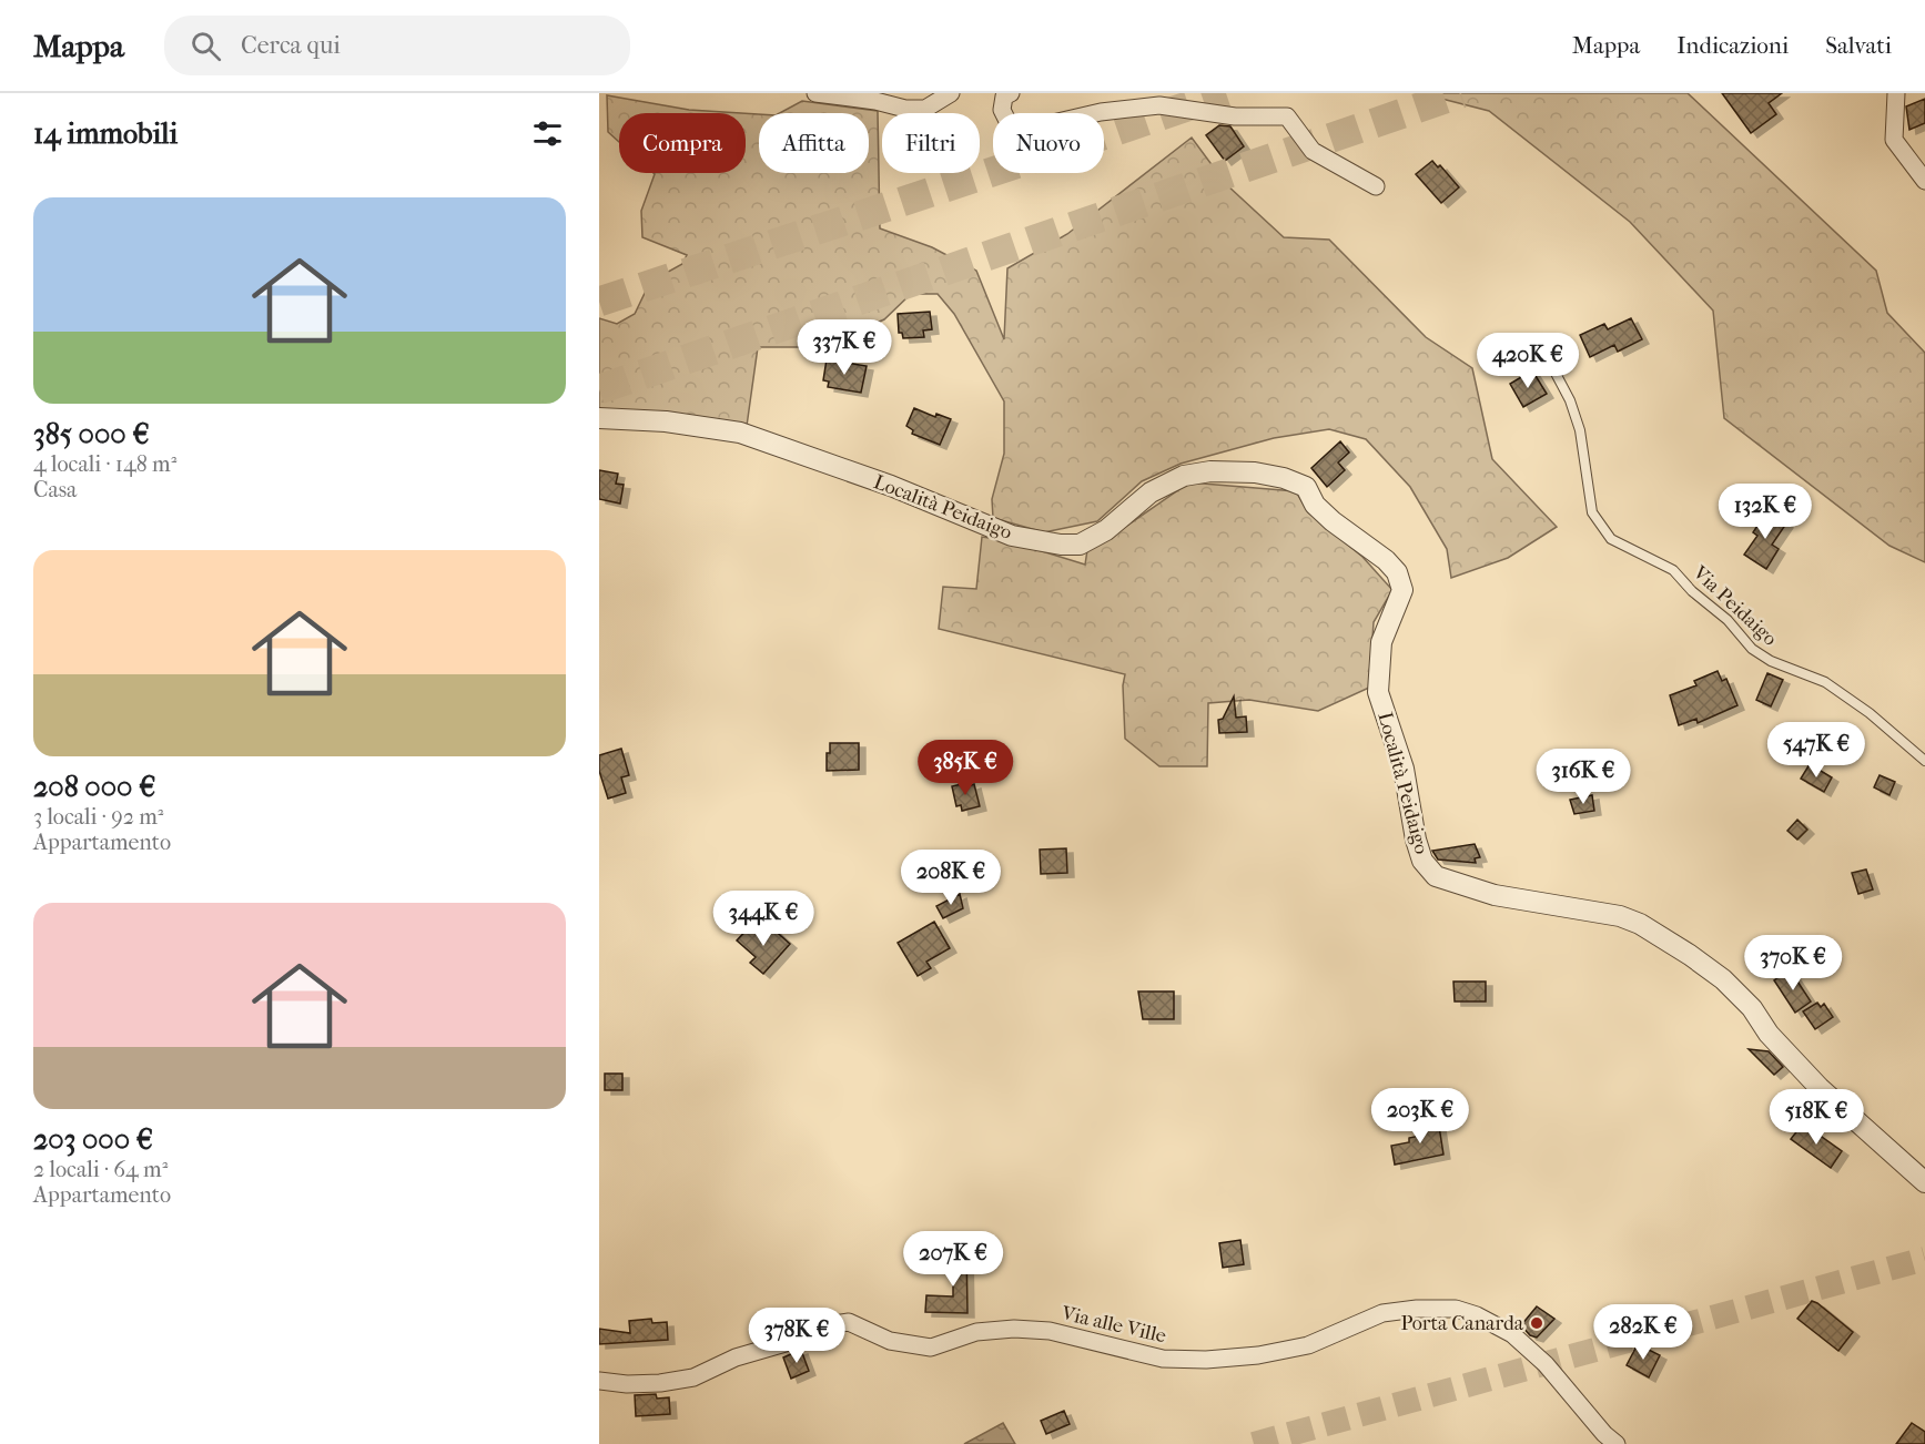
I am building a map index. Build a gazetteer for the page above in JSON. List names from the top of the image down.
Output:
{
  "streets": {
    "street": ["Località Peidaigo", "Via alle Ville"],
    "lane": ["Via Peidaigo"]
  },
  "places": ["Porta Canarda"],
  "page": {
    "header": "Mappa",
    "search": "Cerca qui",
    "nav": ["Mappa", "Indicazioni", "Salvati"],
    "heading": "14 immobili",
    "chip": [
      "Compra",
      "Affitta",
      "Filtri",
      "Nuovo"
    ],
    "list": [
      {
        "name": "385 000 €",
        "note": "4 locali · 148 m² · Casa"
      },
      {
        "name": "208 000 €",
        "note": "3 locali · 92 m² · Appartamento"
      },
      {
        "name": "203 000 €",
        "note": "2 locali · 64 m² · Appartamento"
      }
    ],
    "price": [
      "337K €",
      "420K €",
      "132K €",
      "547K €",
      "385K €",
      "316K €",
      "208K €",
      "344K €",
      "370K €",
      "203K €",
      "518K €",
      "207K €",
      "282K €",
      "378K €"
    ]
  }
}
